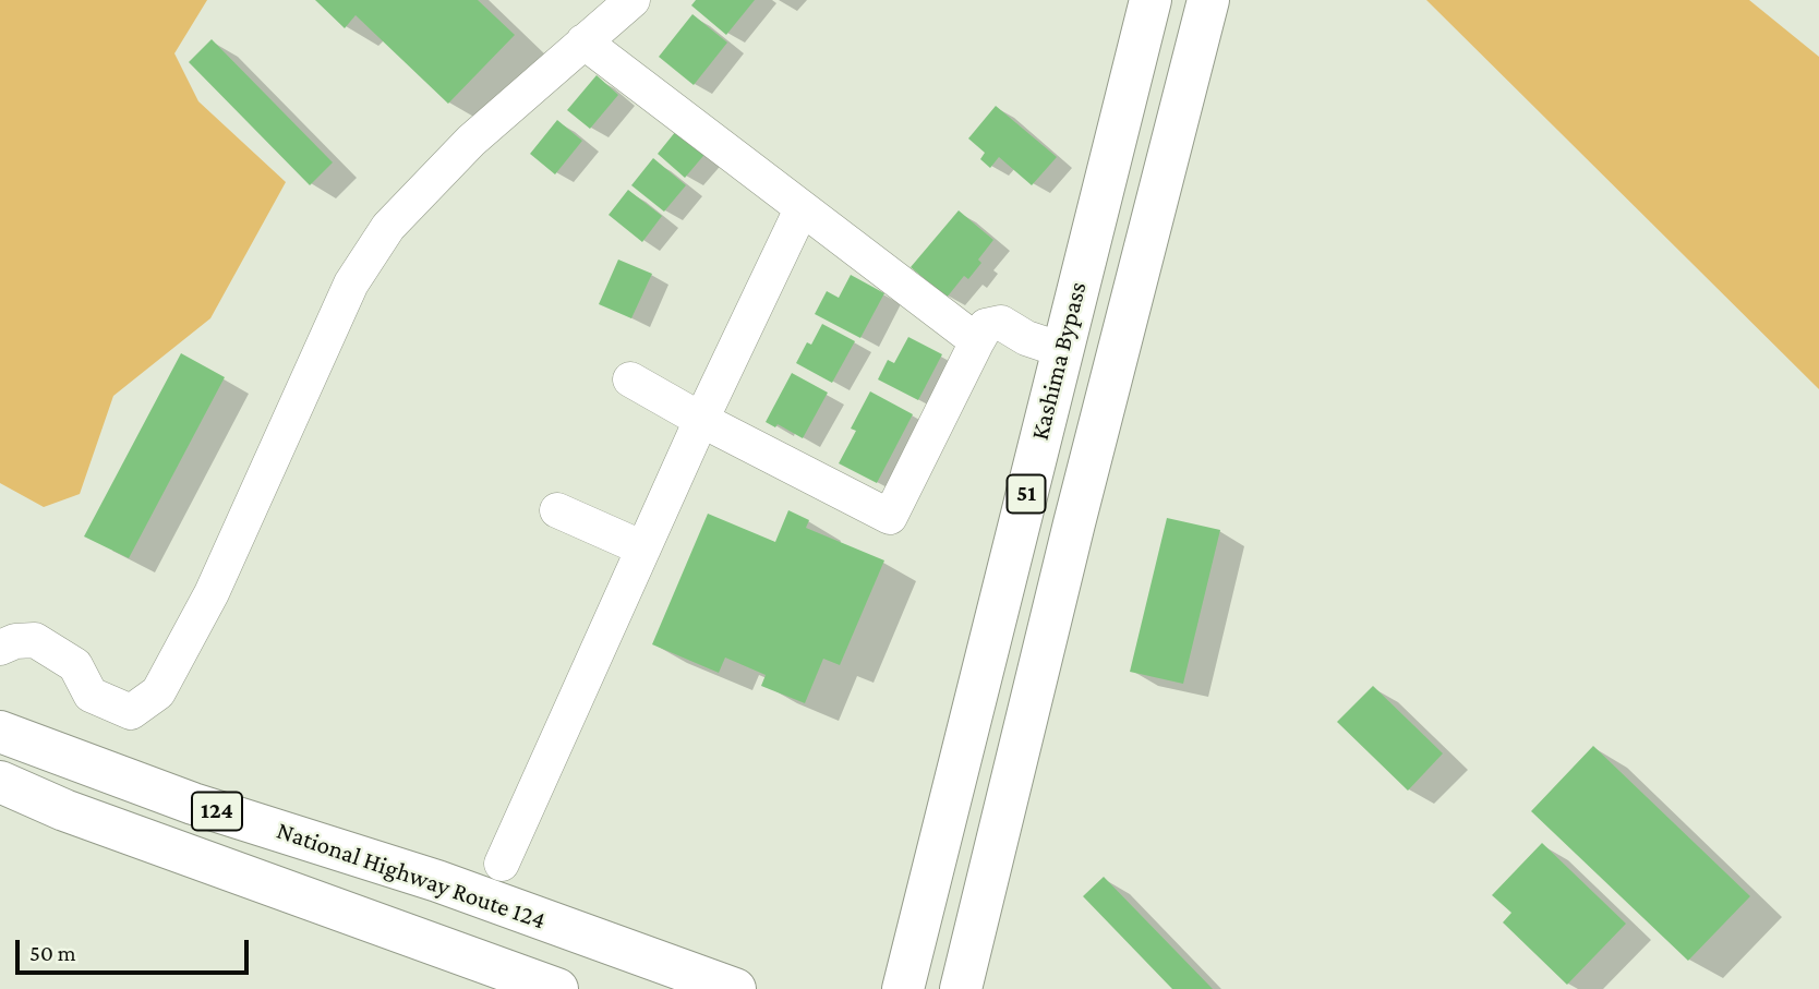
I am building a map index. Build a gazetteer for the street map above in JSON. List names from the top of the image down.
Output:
{
  "streets": {
    "highway": [
      "Kashima Bypass",
      "51",
      "124",
      "National Highway Route 124"
    ]
  },
  "scale_bar": "50 m"
}
